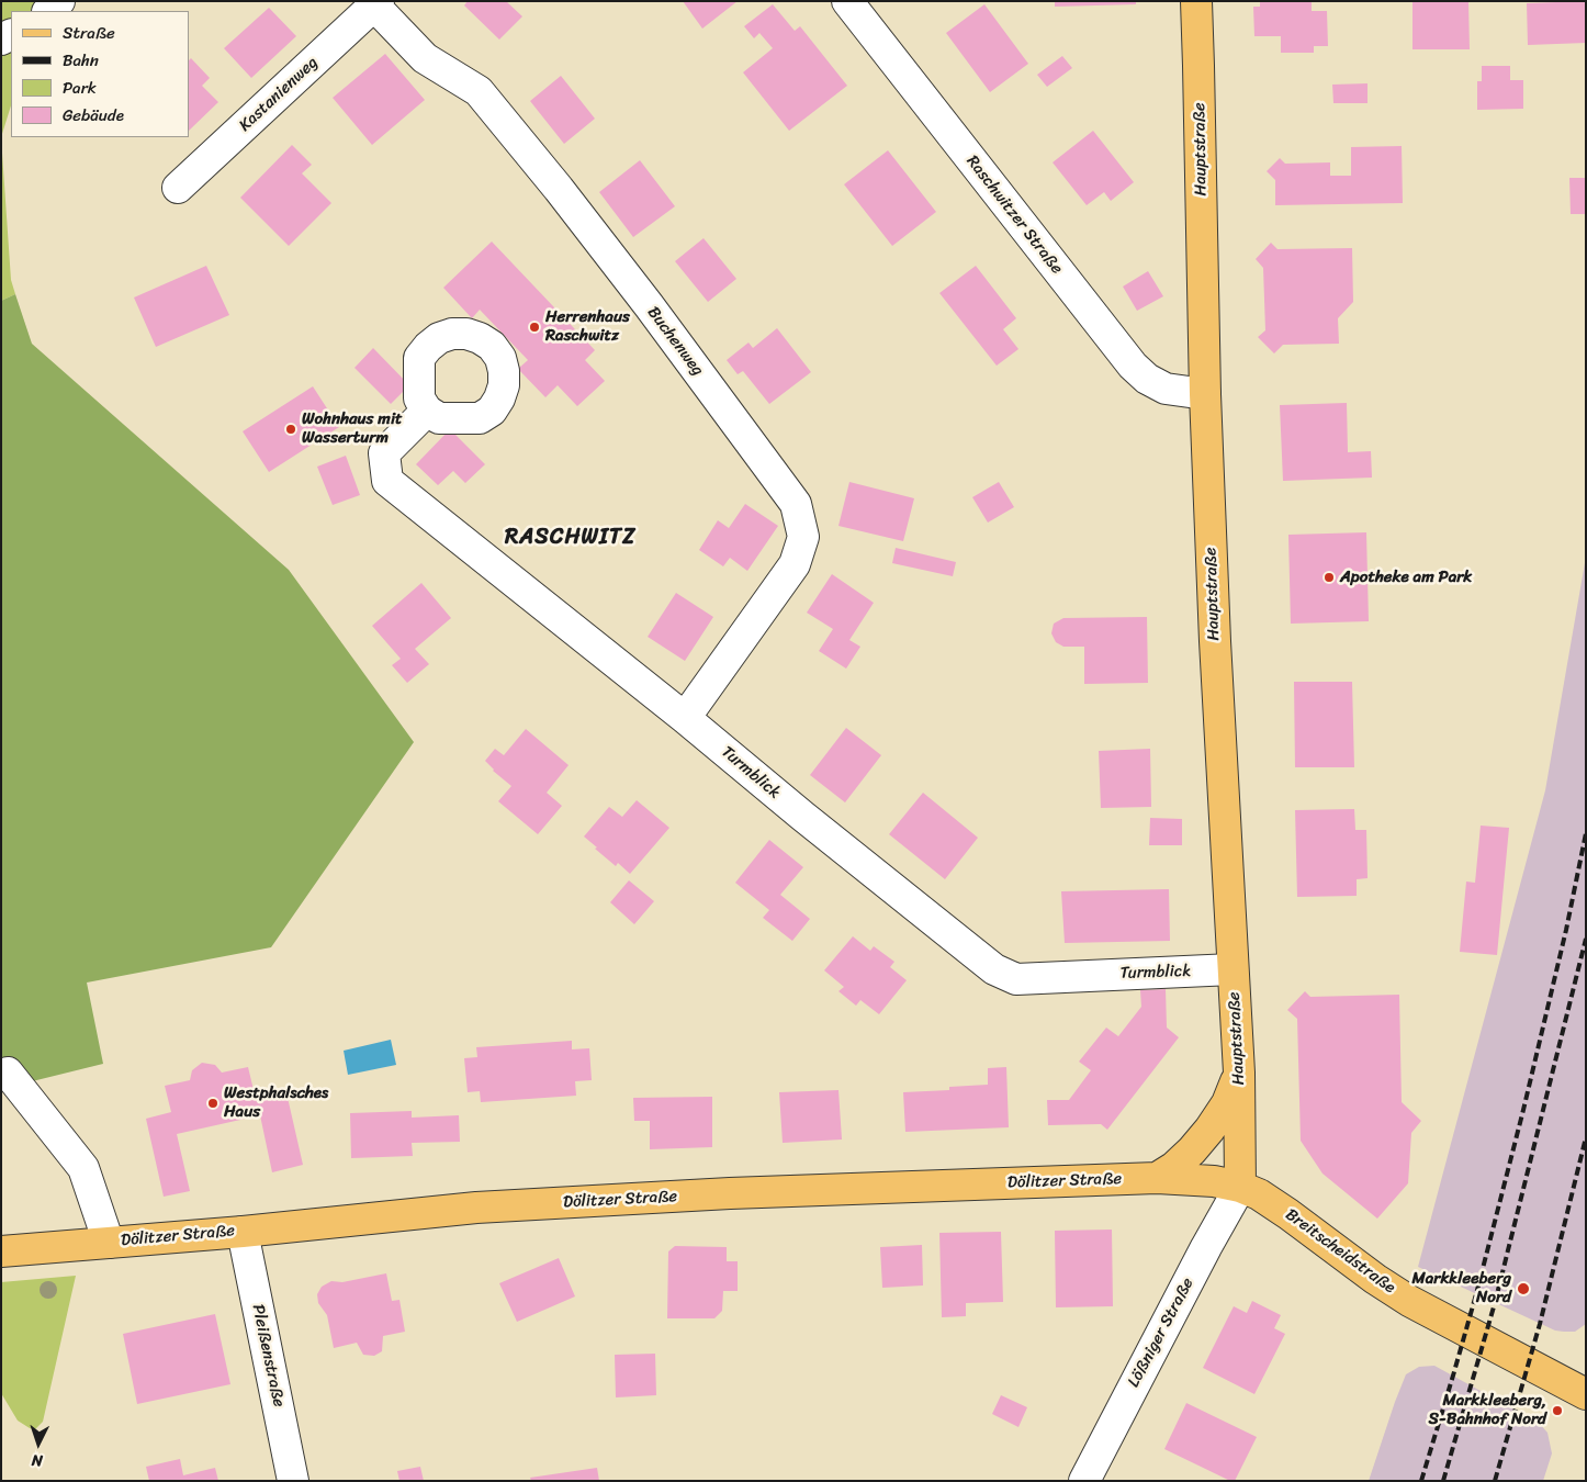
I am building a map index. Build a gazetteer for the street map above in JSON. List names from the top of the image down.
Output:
{
  "streets": {
    "main road": ["Hauptstraße", "Dölitzer Straße", "Breitscheidstraße"],
    "street": [
      "Kastanienweg",
      "Raschwitzer Straße",
      "Buchenweg",
      "Turmblick",
      "Lößniger Straße",
      "Pleißenstraße"
    ]
  },
  "crossings": [
    ["Kastanienweg", "Buchenweg"],
    ["Hauptstraße", "Raschwitzer Straße"],
    ["Hauptstraße", "Turmblick"],
    ["Hauptstraße", "Dölitzer Straße"],
    ["Hauptstraße", "Breitscheidstraße"],
    ["Hauptstraße", "Lößniger Straße"],
    ["Buchenweg", "Turmblick"],
    ["Dölitzer Straße", "Breitscheidstraße"],
    ["Dölitzer Straße", "Lößniger Straße"],
    ["Dölitzer Straße", "Pleißenstraße"],
    ["Breitscheidstraße", "Lößniger Straße"]
  ],
  "districts": ["RASCHWITZ"],
  "places": [
    "Herrenhaus Raschwitz",
    "Wohnhaus mit Wasserturm",
    "Apotheke am Park",
    "Westphalsches Haus",
    "Markkleeberg Nord",
    "Markkleeberg, S-Bahnhof Nord"
  ],
  "legend": [
    "Straße",
    "Bahn",
    "Park",
    "Gebäude"
  ],
  "north": "bottom"
}
